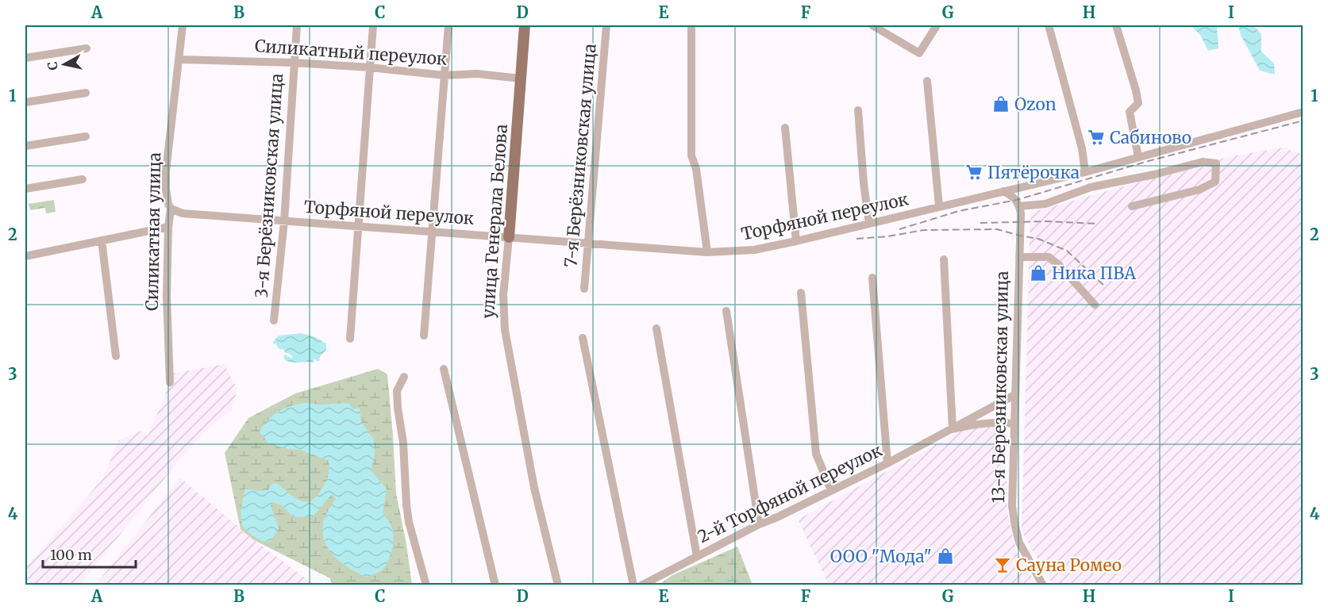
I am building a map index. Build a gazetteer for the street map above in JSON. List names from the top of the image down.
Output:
{
  "streets": {
    "main road": ["улица Генерала Белова"],
    "street": [
      "Силикатный переулок",
      "7-я Берёзниковская улица",
      "3-я Берёзниковская улица",
      "Торфяной переулок",
      "Силикатная улица",
      "13-я Березниковская улица",
      "2-й Торфяной переулок"
    ]
  },
  "crossings": [
    ["Силикатный переулок", "3-я Берёзниковская улица"],
    ["Силикатный переулок", "улица Генерала Белова"],
    ["Силикатный переулок", "Силикатная улица"],
    ["7-я Берёзниковская улица", "Торфяной переулок"],
    ["3-я Берёзниковская улица", "Торфяной переулок"],
    ["Торфяной переулок", "улица Генерала Белова"],
    ["Торфяной переулок", "Силикатная улица"],
    ["13-я Березниковская улица", "2-й Торфяной переулок"]
  ],
  "places": {
    "shop": ["Ozon", "Ника ПВА", "ООО \"Мода\""],
    "supermarket": ["Сабиново", "Пятёрочка"],
    "bar": ["Сауна Ромео"]
  },
  "scale_bar": "100 m",
  "north": "left",
  "grid": {
    "columns": [
      "A",
      "B",
      "C",
      "D",
      "E",
      "F",
      "G",
      "H",
      "I"
    ],
    "rows": [
      "1",
      "2",
      "3",
      "4"
    ]
  }
}
